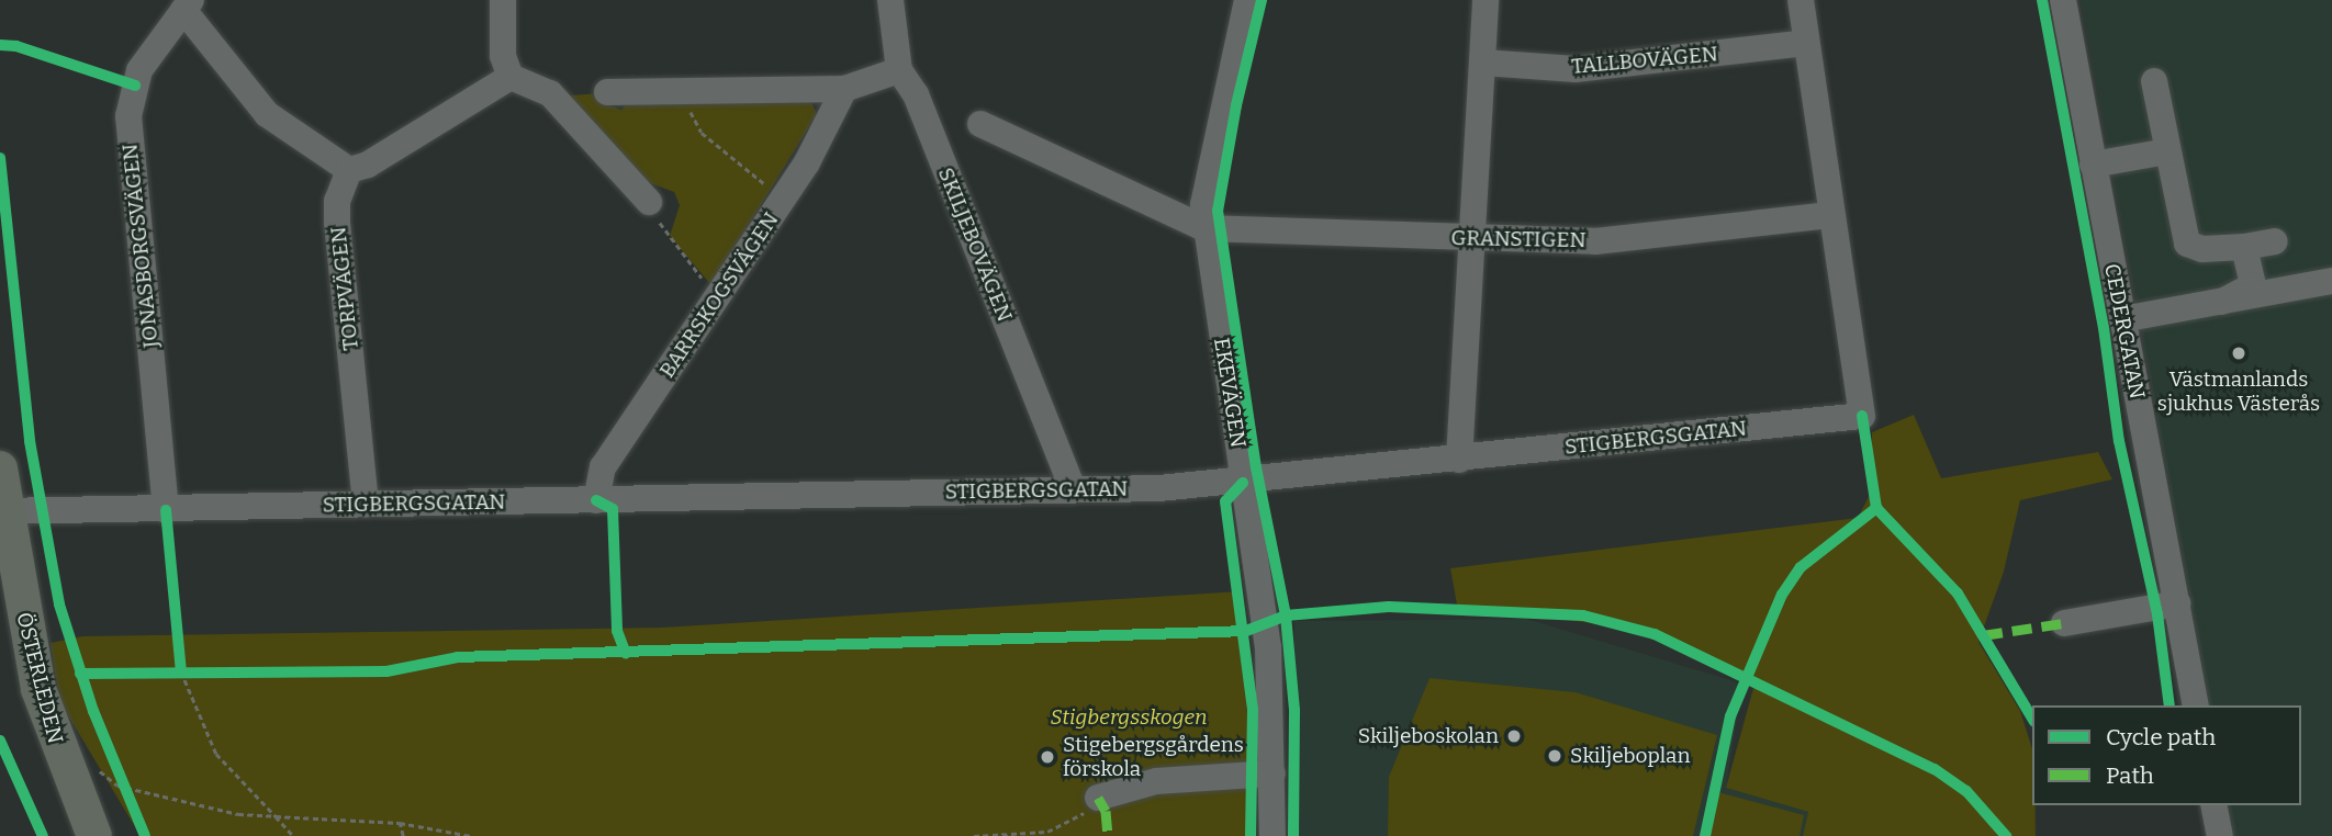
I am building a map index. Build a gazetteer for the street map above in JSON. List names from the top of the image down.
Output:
{
  "streets": {
    "main road": ["ÖSTERLEDEN"],
    "street": [
      "TALLBOVÄGEN",
      "GRANSTIGEN",
      "SKILJEBOVÄGEN",
      "JONASBORGSVÄGEN",
      "TORPVÄGEN",
      "BARRSKOGSVÄGEN",
      "CEDERGATAN",
      "EKEVÄGEN",
      "STIGBERGSGATAN"
    ]
  },
  "crossings": [
    ["GRANSTIGEN", "EKEVÄGEN"],
    ["GRANSTIGEN", "STIGBERGSGATAN"],
    ["SKILJEBOVÄGEN", "STIGBERGSGATAN"],
    ["JONASBORGSVÄGEN", "STIGBERGSGATAN"],
    ["TORPVÄGEN", "STIGBERGSGATAN"],
    ["BARRSKOGSVÄGEN", "STIGBERGSGATAN"],
    ["EKEVÄGEN", "STIGBERGSGATAN"],
    ["STIGBERGSGATAN", "ÖSTERLEDEN"]
  ],
  "parks": ["Stigbergsskogen"],
  "places": [
    "Västmanlands sjukhus Västerås",
    "Skiljeboskolan",
    "Skiljeboplan",
    "Stigebergsgårdens förskola"
  ],
  "legend": ["Cycle path", "Path"]
}
